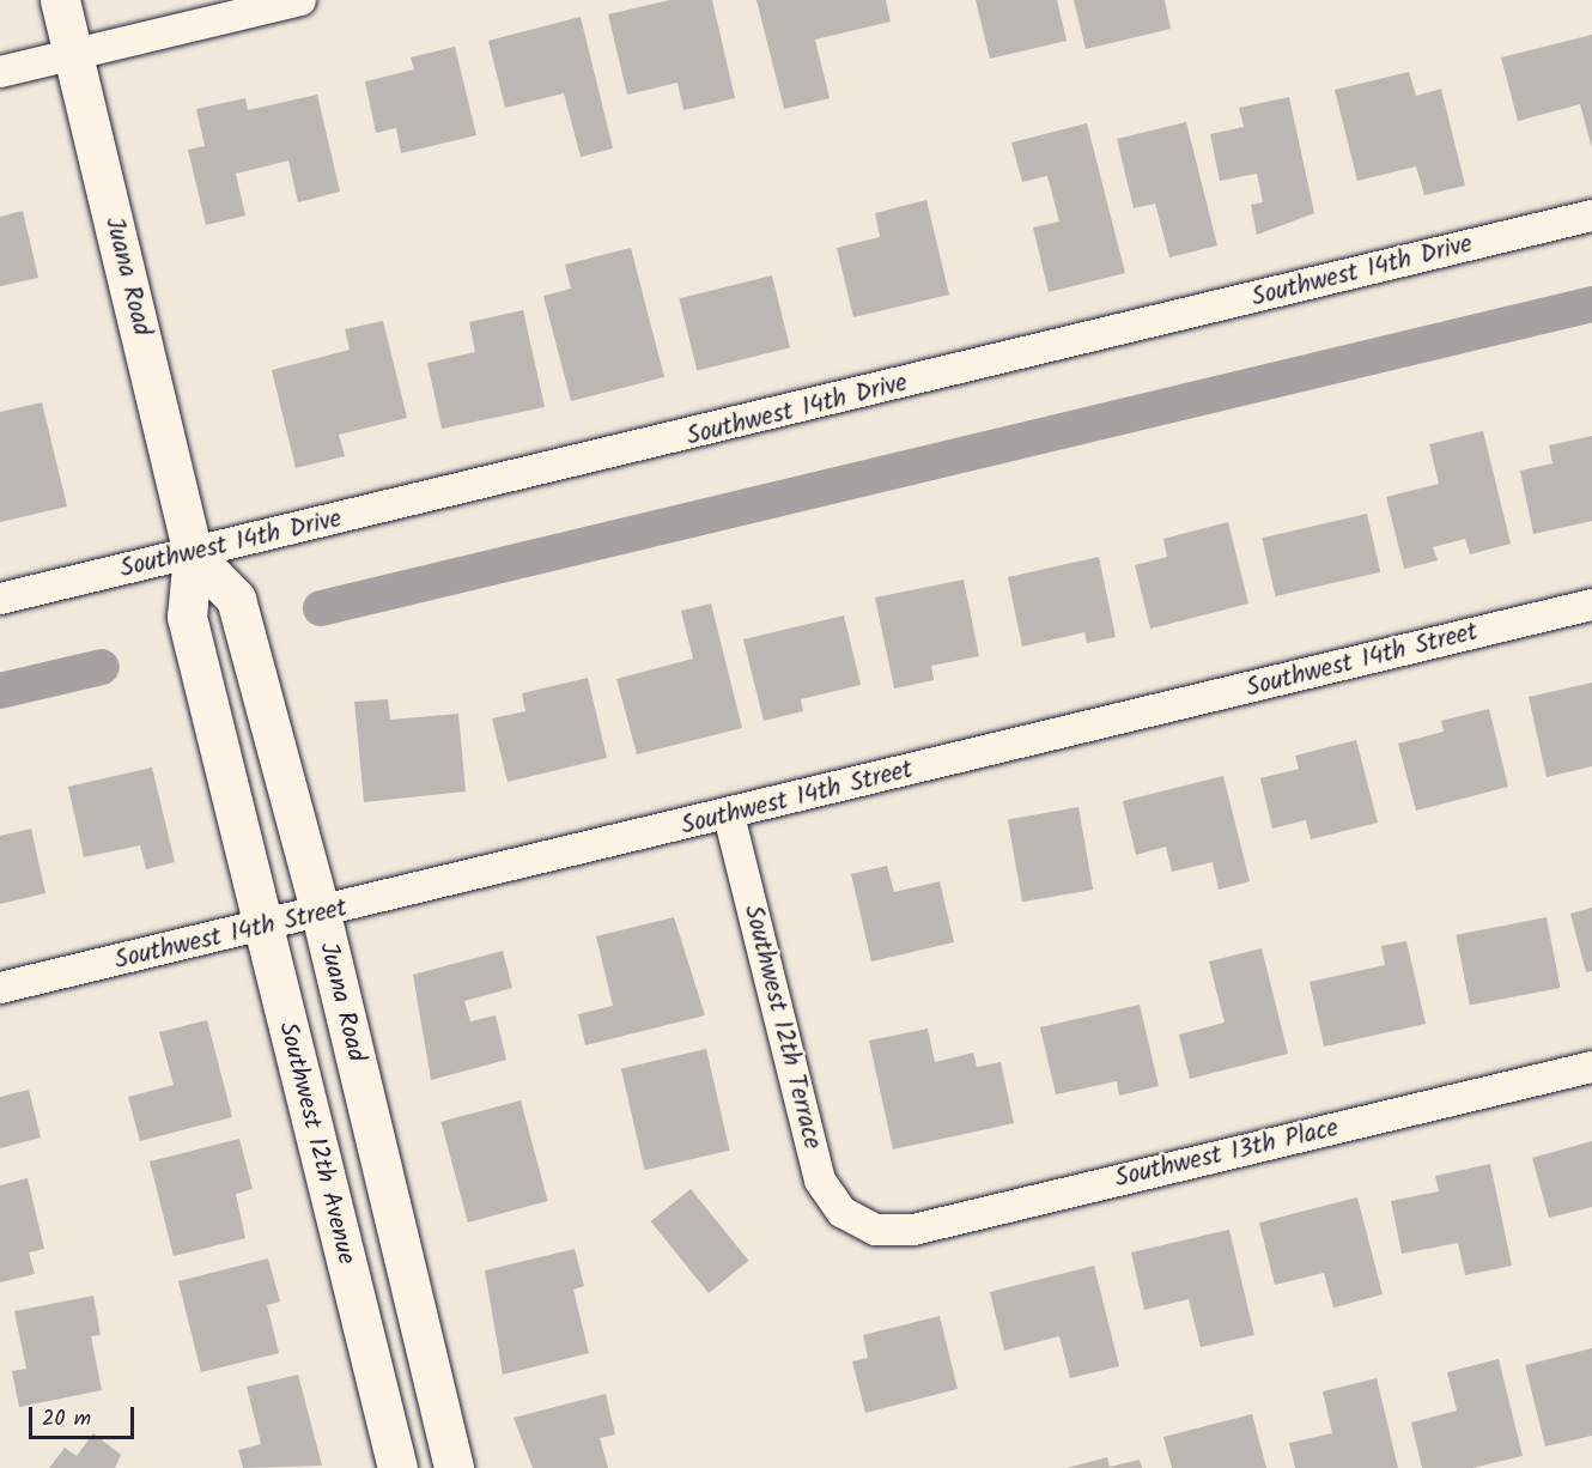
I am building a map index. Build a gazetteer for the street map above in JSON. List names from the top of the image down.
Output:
{
  "streets": {
    "street": [
      "Southwest 14th Drive",
      "Juana Road",
      "Southwest 14th Street",
      "Southwest 12th Terrace",
      "Southwest 12th Avenue",
      "Southwest 13th Place"
    ]
  },
  "crossings": [
    ["Southwest 14th Drive", "Juana Road"],
    ["Juana Road", "Southwest 14th Street"],
    ["Juana Road", "Southwest 12th Avenue"],
    ["Southwest 14th Street", "Southwest 12th Terrace"],
    ["Southwest 14th Street", "Southwest 12th Avenue"],
    ["Southwest 12th Terrace", "Southwest 13th Place"]
  ],
  "scale_bar": "20 m"
}
